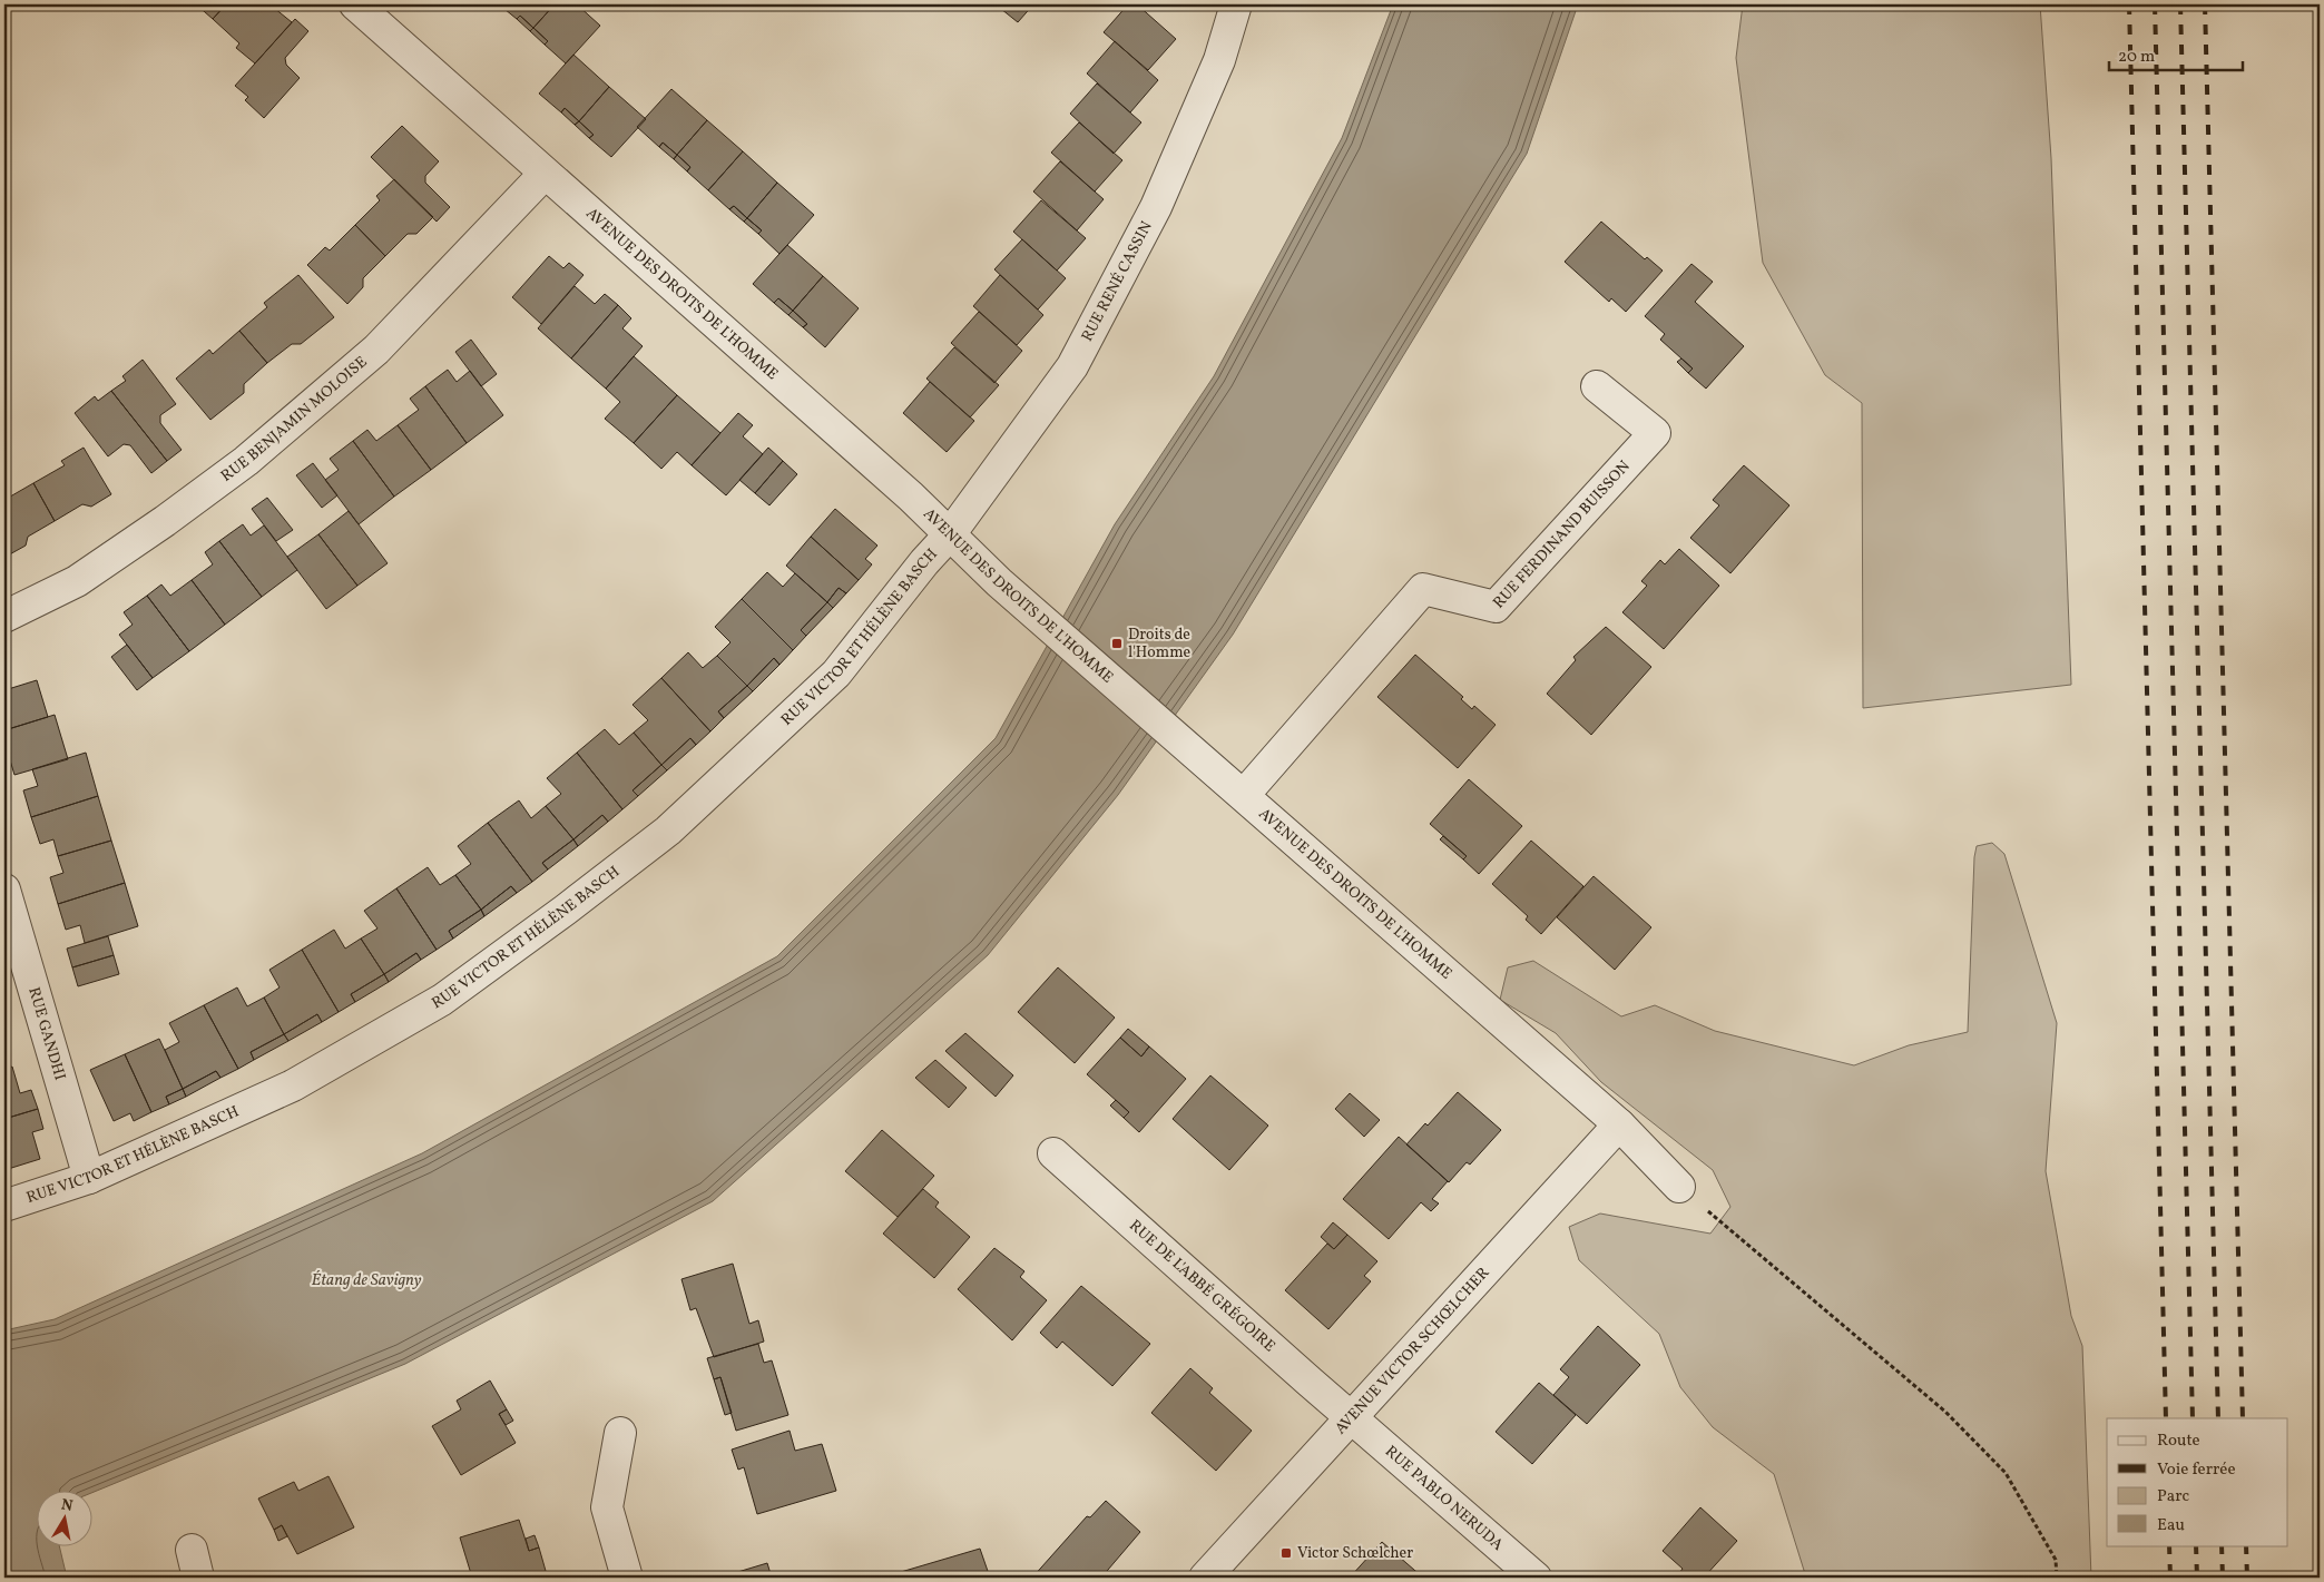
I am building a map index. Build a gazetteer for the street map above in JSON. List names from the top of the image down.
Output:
{
  "streets": {
    "street": [
      "RUE RENÉ CASSIN",
      "AVENUE DES DROITS DE L'HOMME",
      "RUE BENJAMIN MOLOISE",
      "RUE FERDINAND BUISSON",
      "RUE VICTOR ET HÉLÈNE BASCH",
      "RUE GANDHI",
      "RUE DE L'ABBÉ GRÉGOIRE",
      "AVENUE VICTOR SCHŒLCHER",
      "RUE PABLO NERUDA"
    ]
  },
  "crossings": [
    ["RUE RENÉ CASSIN", "AVENUE DES DROITS DE L'HOMME"],
    ["RUE RENÉ CASSIN", "RUE VICTOR ET HÉLÈNE BASCH"],
    ["AVENUE DES DROITS DE L'HOMME", "RUE BENJAMIN MOLOISE"],
    ["AVENUE DES DROITS DE L'HOMME", "RUE FERDINAND BUISSON"],
    ["AVENUE DES DROITS DE L'HOMME", "RUE VICTOR ET HÉLÈNE BASCH"],
    ["AVENUE DES DROITS DE L'HOMME", "AVENUE VICTOR SCHŒLCHER"],
    ["RUE VICTOR ET HÉLÈNE BASCH", "RUE GANDHI"],
    ["RUE DE L'ABBÉ GRÉGOIRE", "AVENUE VICTOR SCHŒLCHER"],
    ["RUE DE L'ABBÉ GRÉGOIRE", "RUE PABLO NERUDA"],
    ["AVENUE VICTOR SCHŒLCHER", "RUE PABLO NERUDA"]
  ],
  "water": ["Étang de Savigny"],
  "places": {
    "transit": ["Droits de l'Homme", "Victor Schœlcher"]
  },
  "legend": [
    "Route",
    "Voie ferrée",
    "Parc",
    "Eau"
  ],
  "scale_bar": "20 m",
  "north": "top"
}
